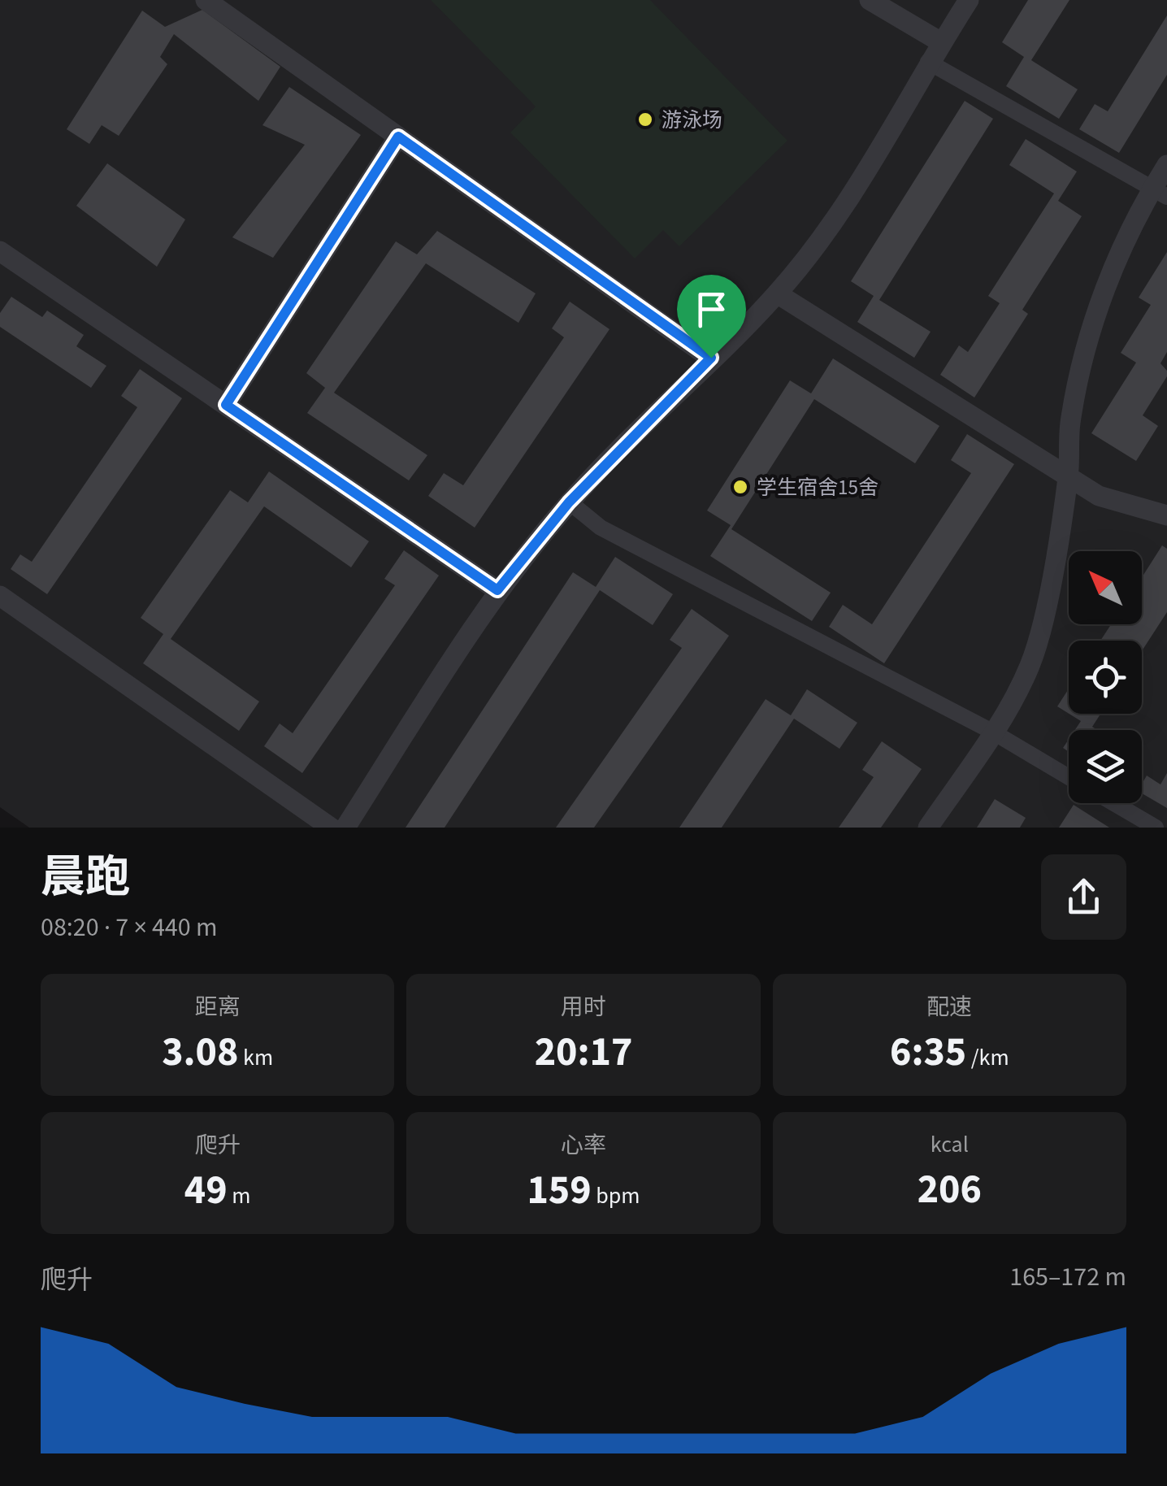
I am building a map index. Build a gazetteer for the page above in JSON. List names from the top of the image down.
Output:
{
  "places": ["游泳场", "学生宿舍15舍"],
  "north": "top left",
  "page": {
    "heading": ["晨跑", "08:20 · 7 × 440 m"],
    "stats": [
      ["距离", "3.08 km"],
      ["用时", "20:17"],
      ["配速", "6:35 /km"],
      ["爬升", "49 m"],
      ["心率", "159 bpm"],
      ["kcal", "206"]
    ],
    "chart": ["爬升", "165–172 m"]
  }
}
